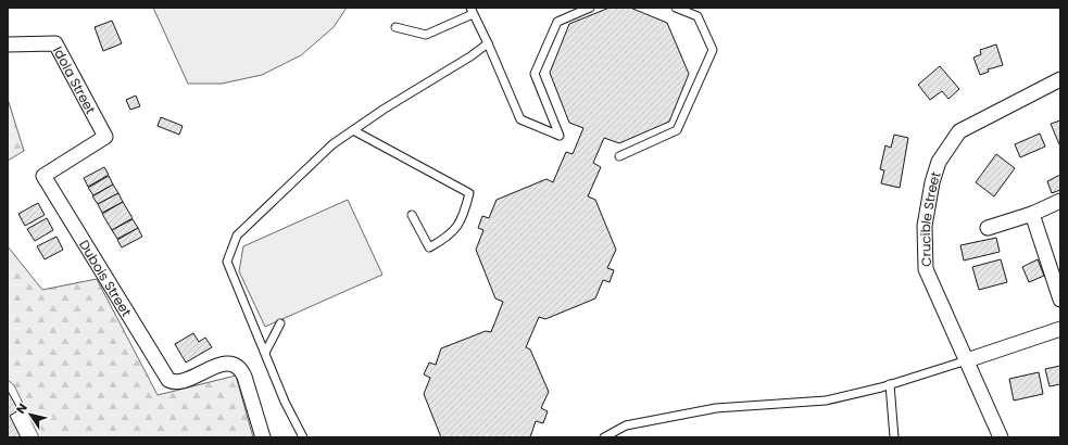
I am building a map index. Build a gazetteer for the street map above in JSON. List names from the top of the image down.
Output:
{
  "streets": {
    "street": ["Idola Street", "Crucible Street", "Dubois Street"]
  },
  "crossings": [
    ["Idola Street", "Dubois Street"]
  ],
  "north": "top left"
}
